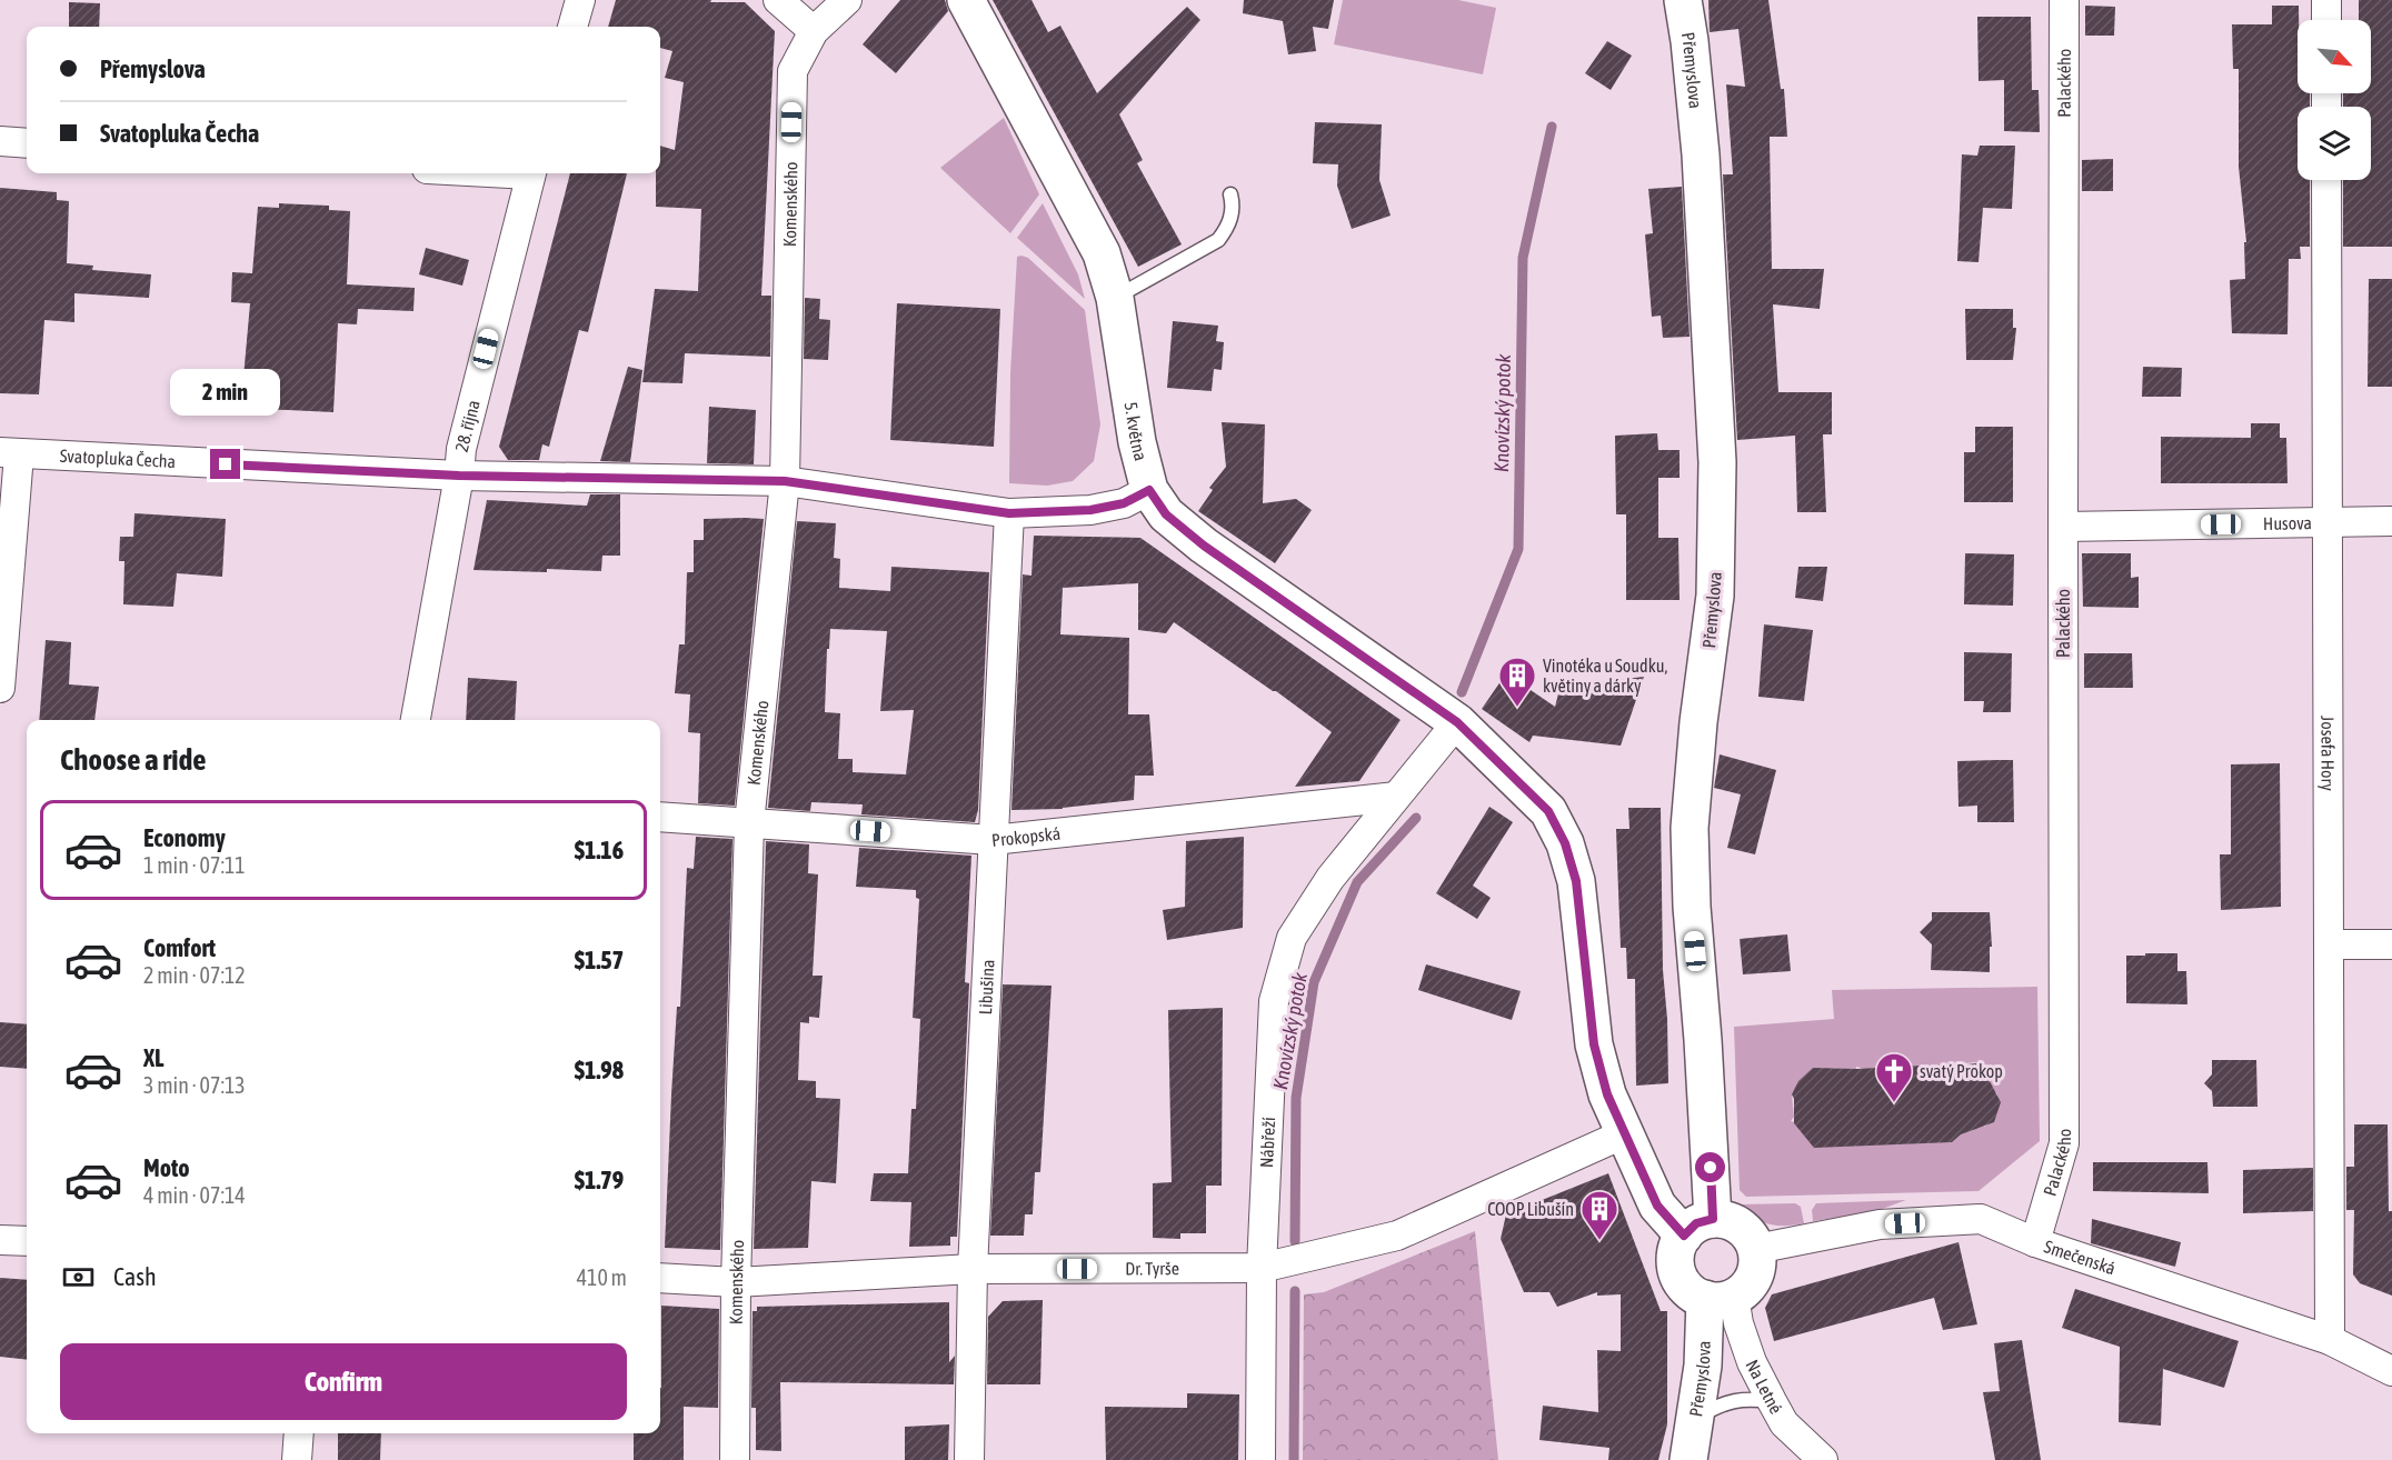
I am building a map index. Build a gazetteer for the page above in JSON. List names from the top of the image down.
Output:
{
  "streets": {
    "street": [
      "Přemyslova",
      "Palackého",
      "Komenského",
      "28. října",
      "5. května",
      "Svatopluka Čecha",
      "Husova",
      "Josefa Hory",
      "Prokopská",
      "Libušina",
      "Nábřeží",
      "Smečenská",
      "Dr. Tyrše",
      "Na Letné"
    ]
  },
  "crossings": [
    ["Přemyslova", "5. května"],
    ["Přemyslova", "Smečenská"],
    ["Přemyslova", "Na Letné"],
    ["Palackého", "Husova"],
    ["Palackého", "Smečenská"],
    ["Komenského", "Svatopluka Čecha"],
    ["Komenského", "Prokopská"],
    ["Komenského", "Dr. Tyrše"],
    ["28. října", "Svatopluka Čecha"],
    ["5. května", "Svatopluka Čecha"],
    ["5. května", "Nábřeží"],
    ["5. května", "Smečenská"],
    ["5. května", "Dr. Tyrše"],
    ["5. května", "Na Letné"],
    ["Svatopluka Čecha", "Libušina"],
    ["Husova", "Josefa Hory"],
    ["Josefa Hory", "Smečenská"],
    ["Prokopská", "Libušina"],
    ["Prokopská", "Nábřeží"],
    ["Libušina", "Dr. Tyrše"],
    ["Nábřeží", "Dr. Tyrše"],
    ["Smečenská", "Na Letné"]
  ],
  "water": ["Knovízský potok"],
  "places": {
    "building": ["Vinotéka u Soudku, květiny a dárky", "COOP Libušín"],
    "church": ["svatý Prokop"]
  },
  "north": "bottom right",
  "page": {
    "banner": ["Přemyslova", "Svatopluka Čecha"],
    "bubble": "2 min",
    "heading": "Choose a ride",
    "list": [
      {
        "name": "Economy",
        "note": "1 min · 07:11",
        "value": "$1.16"
      },
      {
        "name": "Comfort",
        "note": "2 min · 07:12",
        "value": "$1.57"
      },
      {
        "name": "XL",
        "note": "3 min · 07:13",
        "value": "$1.98"
      },
      {
        "name": "Moto",
        "note": "4 min · 07:14",
        "value": "$1.79"
      }
    ],
    "pay": ["Cash", "410 m"],
    "buttons": "Confirm"
  }
}
